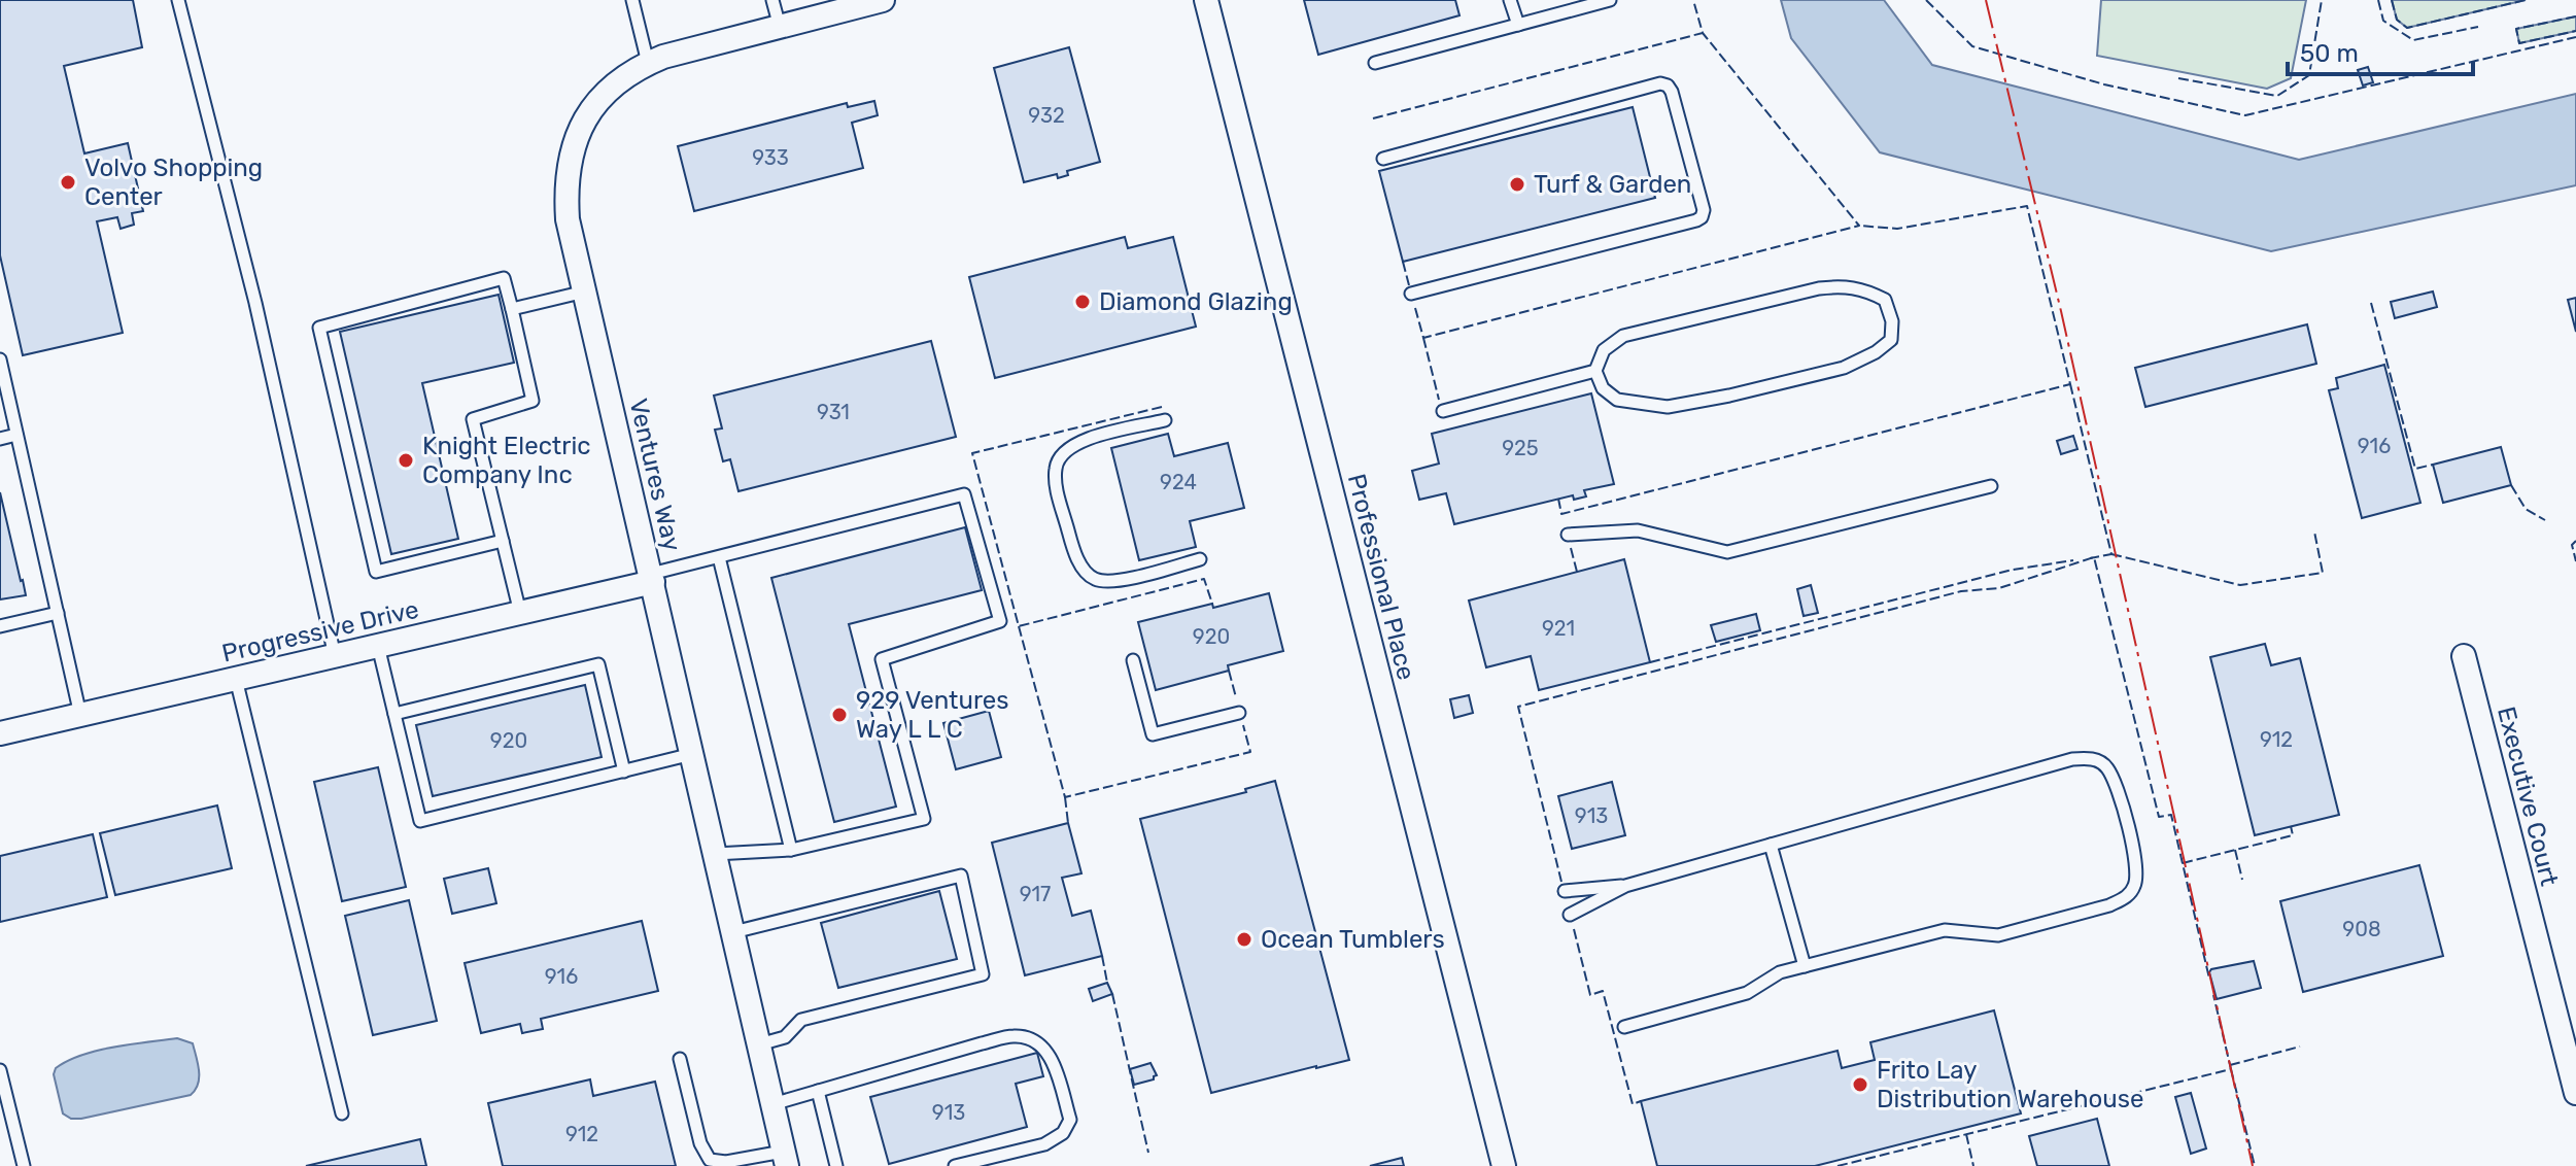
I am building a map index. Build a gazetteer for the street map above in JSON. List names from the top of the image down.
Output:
{
  "streets": {
    "street": [
      "Ventures Way",
      "Professional Place",
      "Progressive Drive",
      "Executive Court"
    ]
  },
  "crossings": [
    ["Ventures Way", "Progressive Drive"]
  ],
  "places": [
    "Volvo Shopping Center",
    "Turf & Garden",
    "Diamond Glazing",
    "Knight Electric Company Inc",
    "929 Ventures Way L L C",
    "Ocean Tumblers",
    "Frito Lay Distribution Warehouse"
  ],
  "house_numbers": [
    "932",
    "933",
    "931",
    "916",
    "925",
    "924",
    "921",
    "920",
    "912",
    "920",
    "913",
    "917",
    "908",
    "916",
    "913",
    "912"
  ],
  "scale_bar": "50 m"
}
